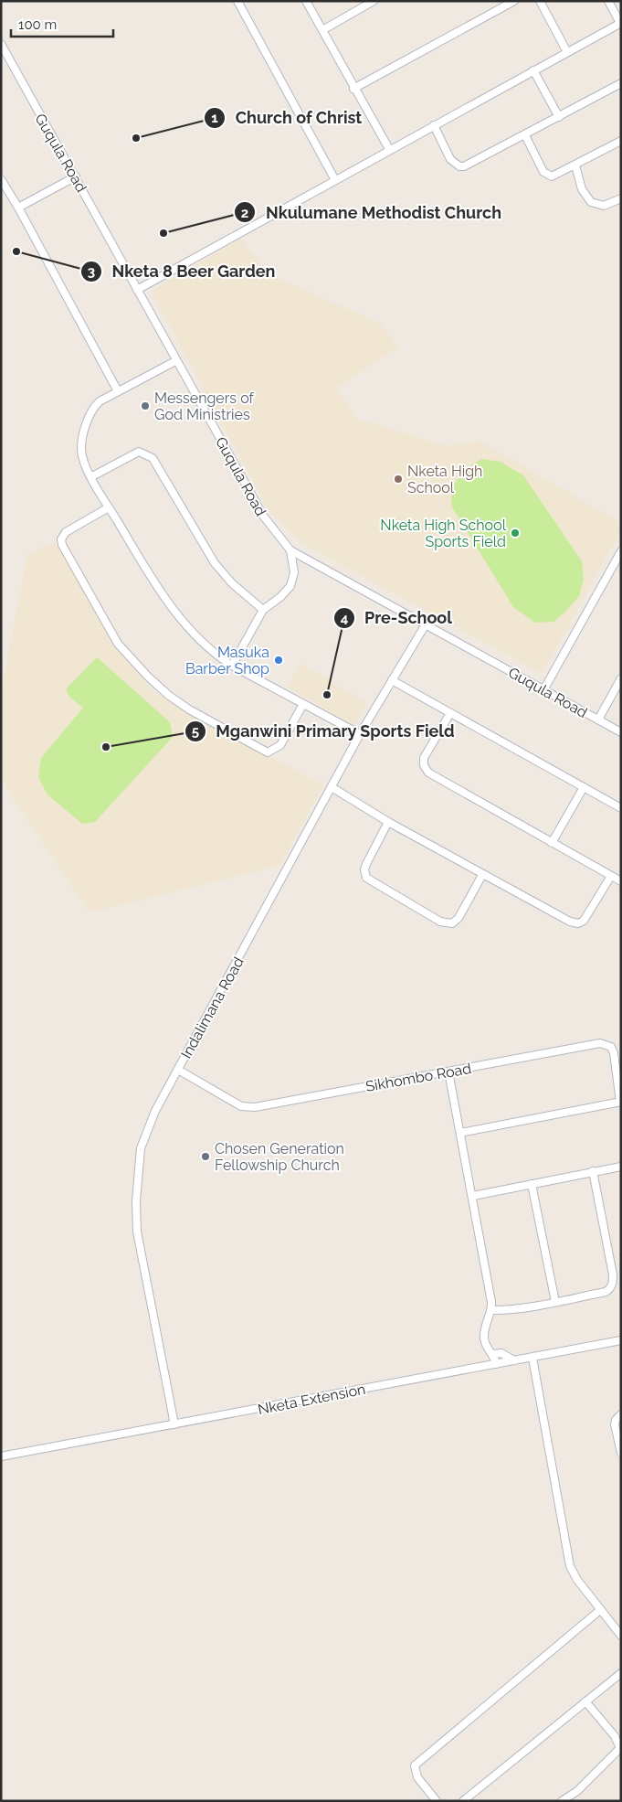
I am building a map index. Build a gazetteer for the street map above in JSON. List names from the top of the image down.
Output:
{
  "streets": {
    "street": [
      "Guqula Road",
      "Indalimana Road",
      "Sikhombo Road",
      "Nketa Extension"
    ]
  },
  "crossings": [
    ["Guqula Road", "Indalimana Road"],
    ["Indalimana Road", "Sikhombo Road"],
    ["Indalimana Road", "Nketa Extension"]
  ],
  "places": [
    "Church of Christ",
    "Nkulumane Methodist Church",
    "Nketa 8 Beer Garden",
    "Messengers of God Ministries",
    "Nketa High School",
    "Nketa High School Sports Field",
    "Masuka Barber Shop",
    "Pre-School",
    "Mganwini Primary Sports Field",
    "Chosen Generation Fellowship Church"
  ],
  "scale_bar": "100 m"
}
